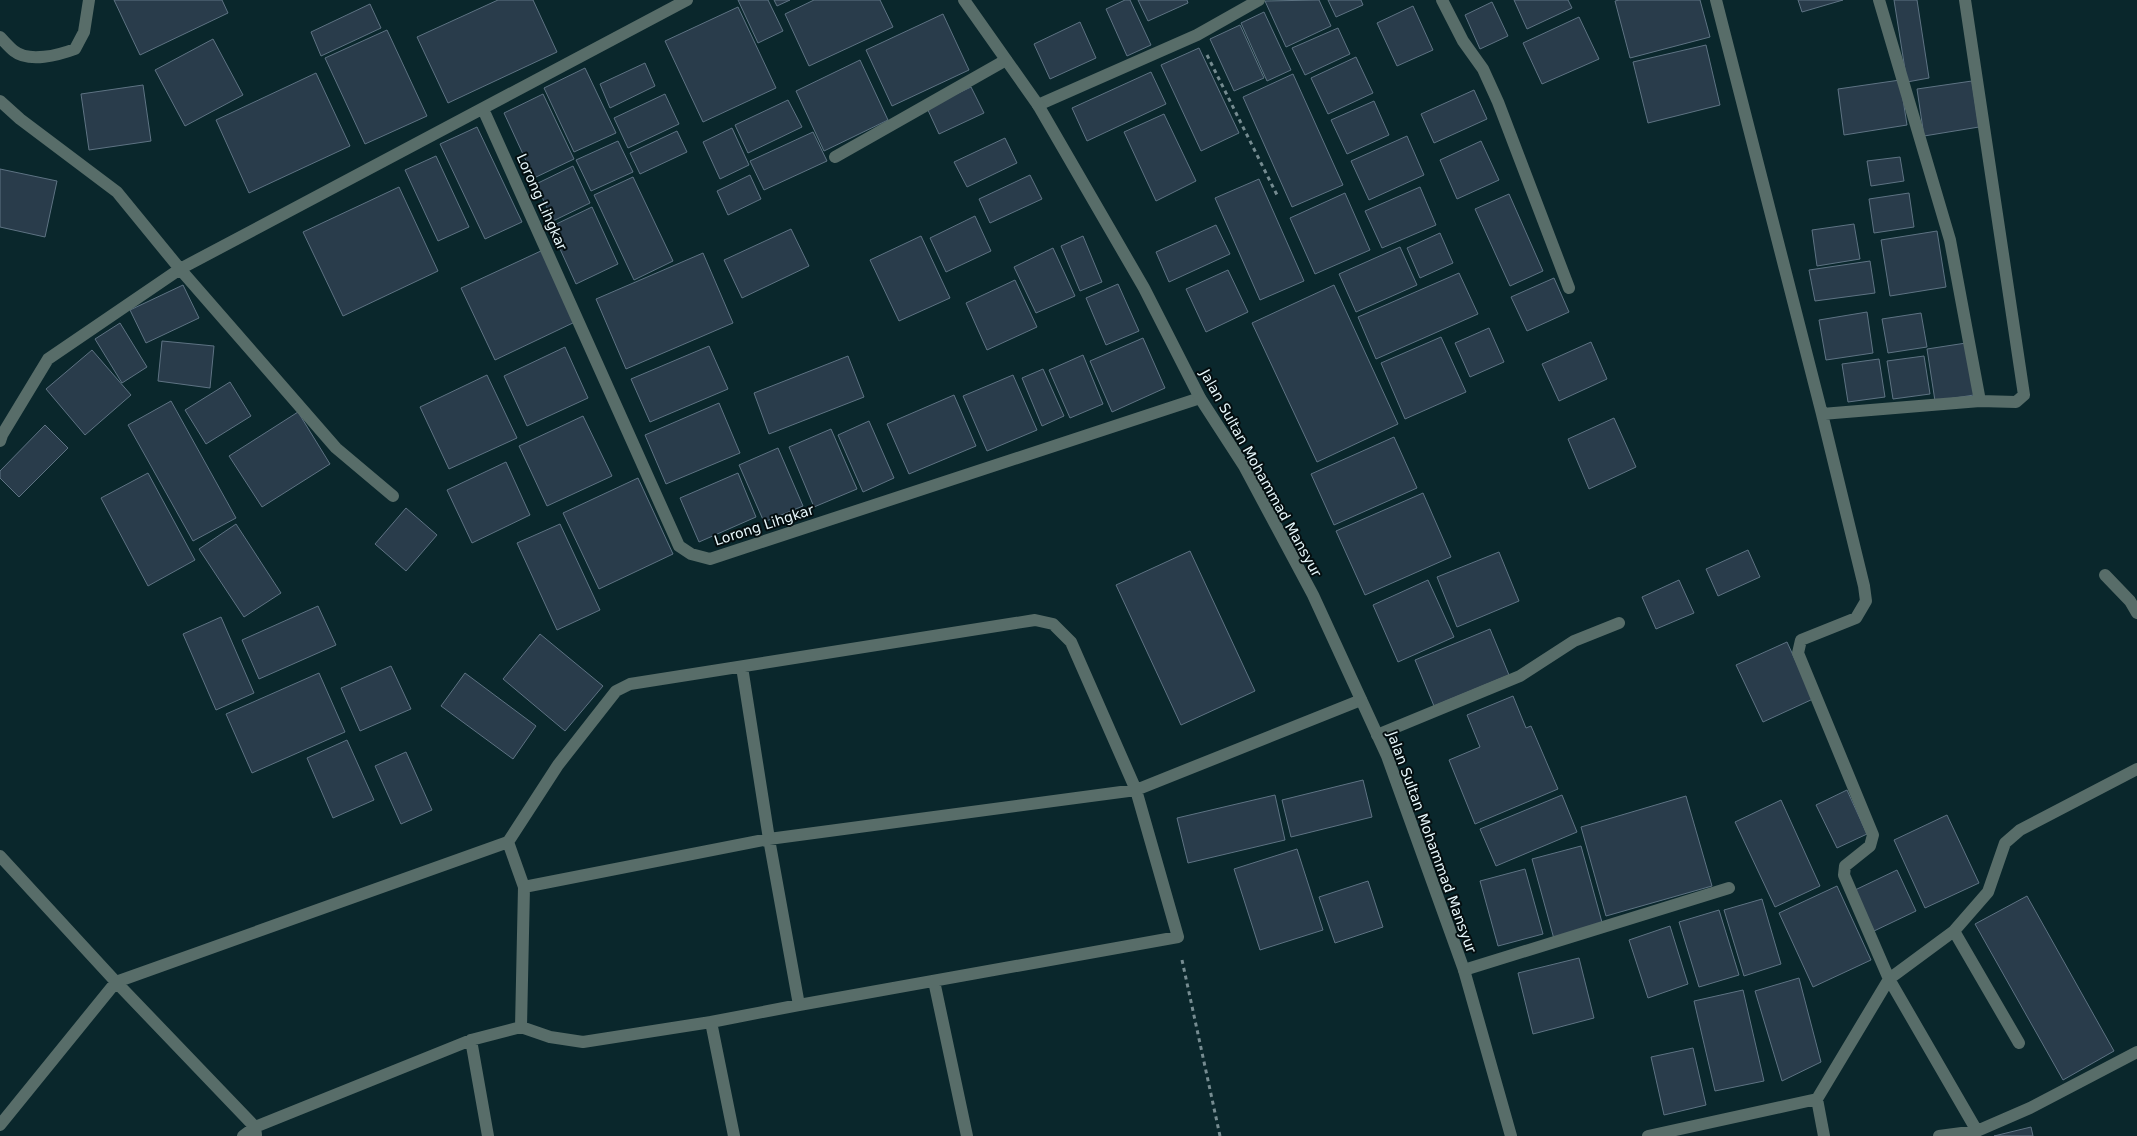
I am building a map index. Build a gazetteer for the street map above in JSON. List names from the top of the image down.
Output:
{
  "streets": {
    "street": ["Lorong Lihgkar", "Jalan Sultan Mohammad Mansyur"]
  },
  "crossings": [
    ["Lorong Lihgkar", "Jalan Sultan Mohammad Mansyur"]
  ]
}
